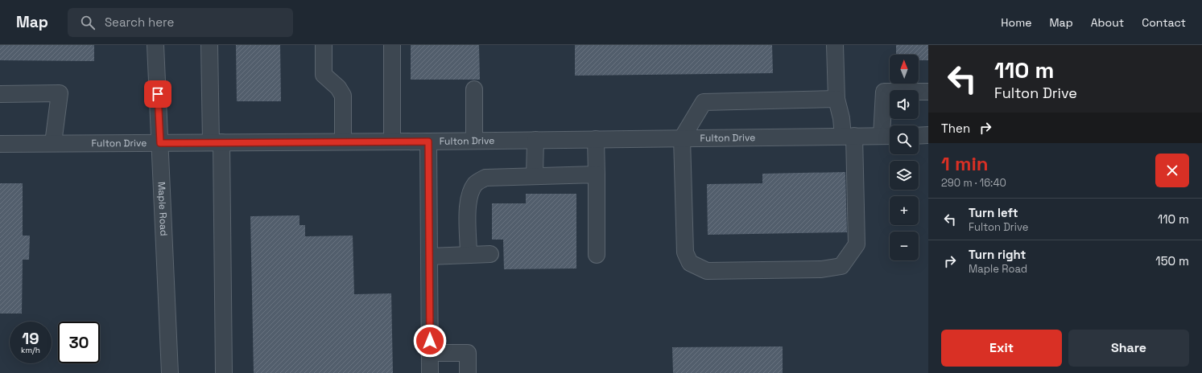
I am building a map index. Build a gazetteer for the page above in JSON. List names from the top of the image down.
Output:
{
  "streets": {
    "street": ["Fulton Drive", "Maple Road"]
  },
  "crossings": [
    ["Fulton Drive", "Maple Road"]
  ],
  "north": "top",
  "page": {
    "header": "Map",
    "search": "Search here",
    "nav": [
      "Home",
      "Map",
      "About",
      "Contact"
    ],
    "turn": ["110 m", "Fulton Drive"],
    "map_buttons": ["+", "−"],
    "then": "Then",
    "heading": ["1 min", "290 m · 16:40"],
    "list": [
      {
        "name": "Turn left",
        "note": "Fulton Drive",
        "value": "110 m"
      },
      {
        "name": "Turn right",
        "note": "Maple Road",
        "value": "150 m"
      }
    ],
    "speed": "19 km/h",
    "limit": "30",
    "buttons": ["Exit", "Share"]
  }
}
